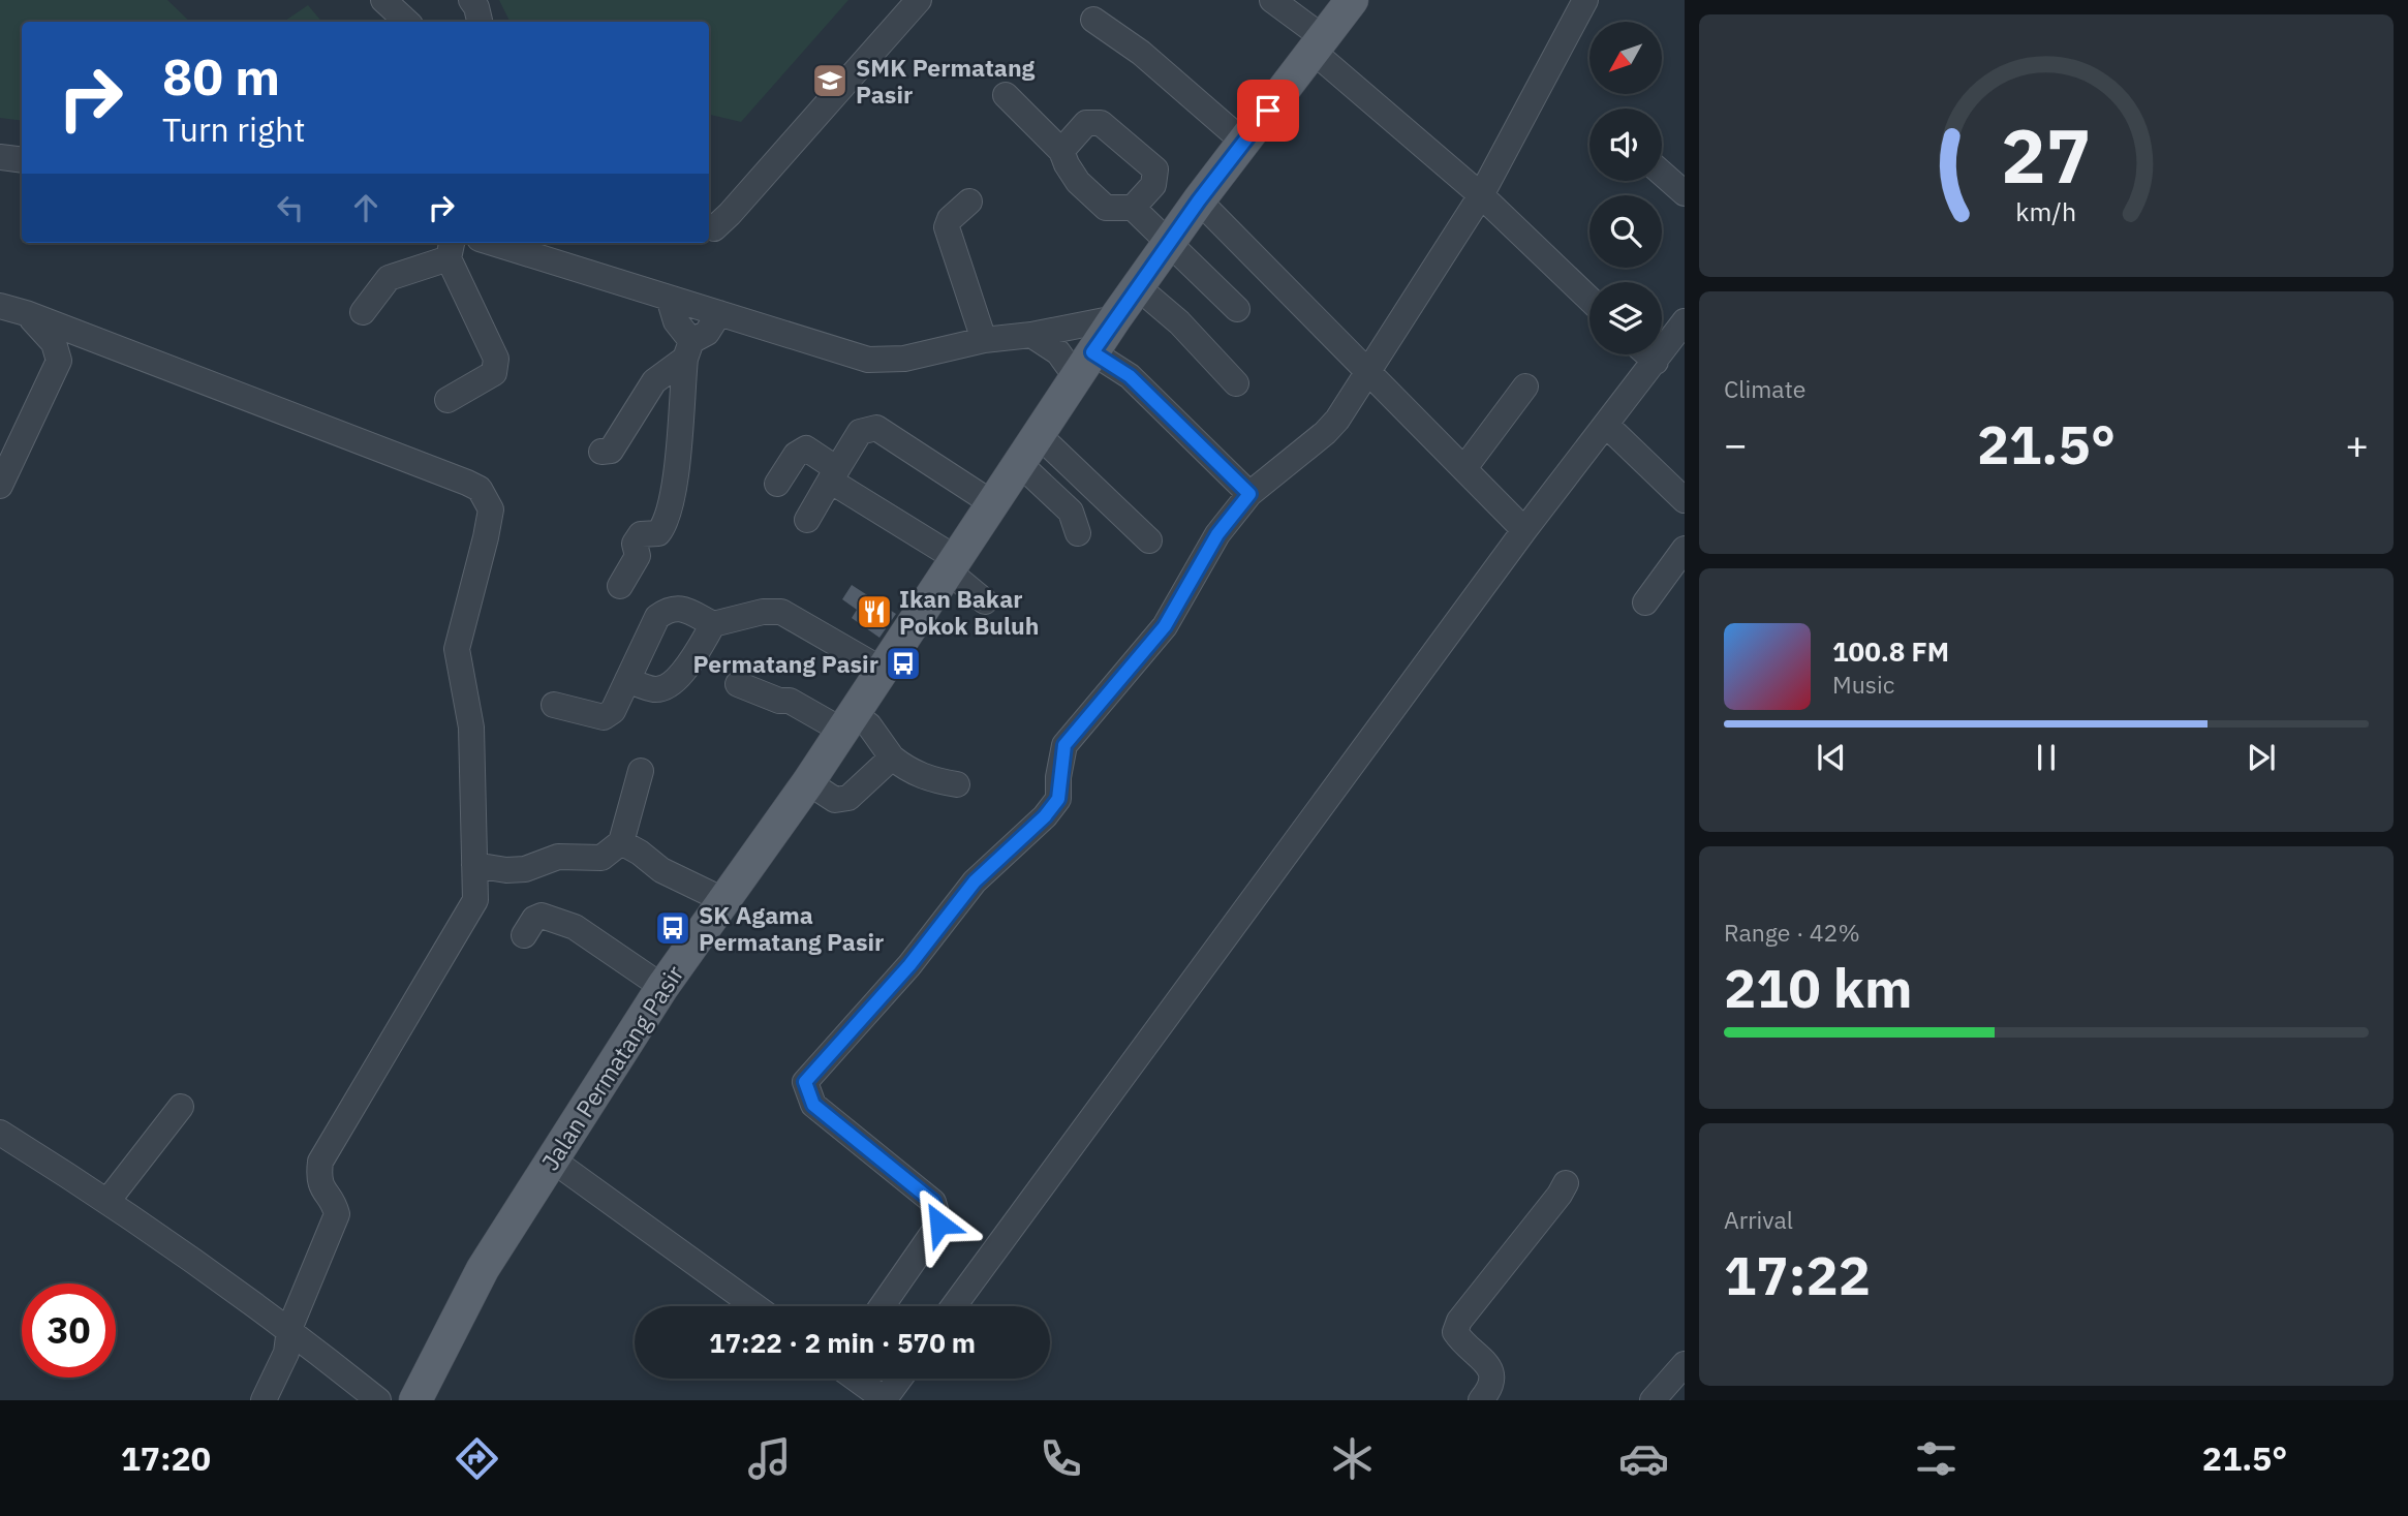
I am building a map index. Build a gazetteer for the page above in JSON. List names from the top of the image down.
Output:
{
  "streets": {
    "main road": ["Jalan Permatang Pasir"]
  },
  "places": {
    "school or university": ["SMK Permatang Pasir"],
    "restaurant": ["Ikan Bakar Pokok Buluh"],
    "bus stop": ["Permatang Pasir", "SK Agama Permatang Pasir"]
  },
  "north": "bottom left",
  "page": {
    "turn": ["80 m", "Turn right"],
    "tile": [
      "Climate",
      ["Range · 42%", "210 km"],
      ["Arrival", "17:22"]
    ],
    "heat": ["−", "21.5°", "+"],
    "song": ["100.8 FM", "Music"],
    "limit": "30",
    "trip": "17:22 · 2 min · 570 m",
    "tabs": ["17:20", "21.5°"],
    "gauge": ["27", "km/h"]
  }
}
